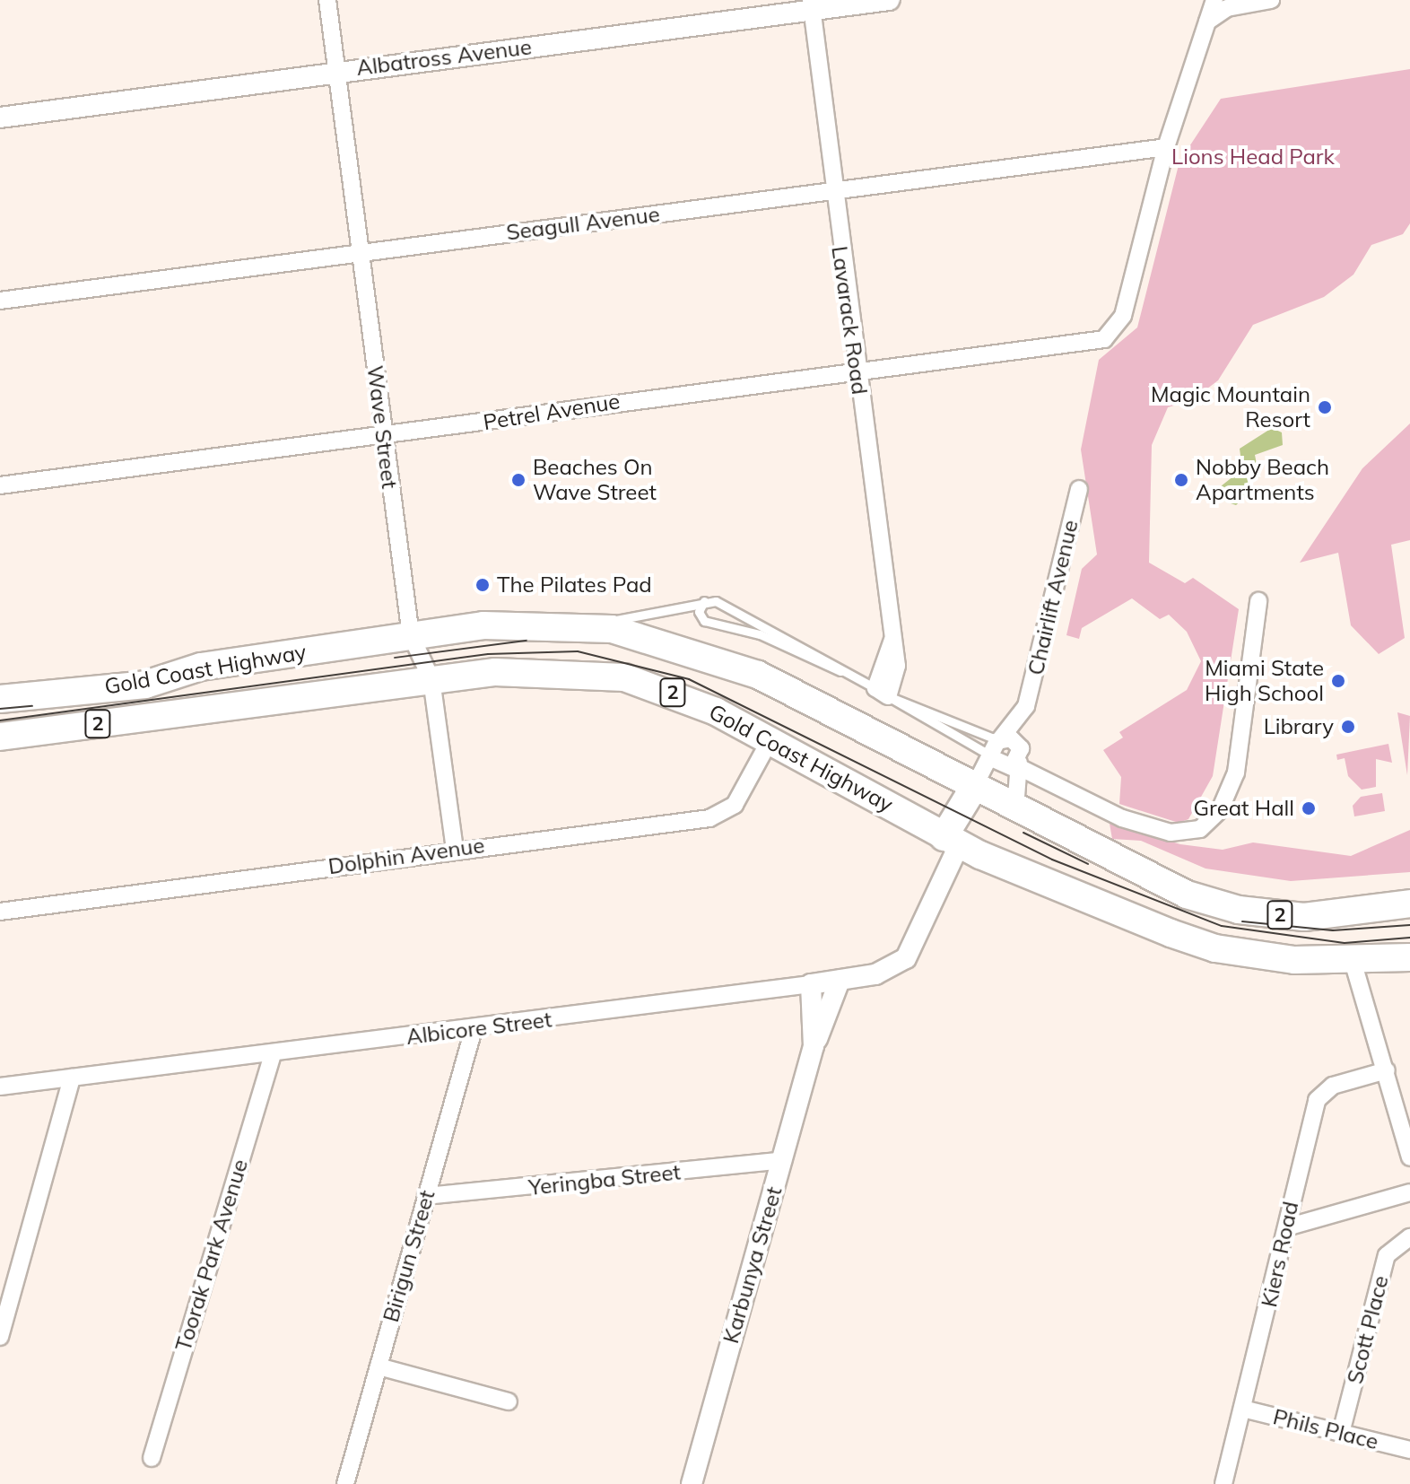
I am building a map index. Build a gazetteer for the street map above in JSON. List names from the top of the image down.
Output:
{
  "streets": {
    "highway": ["Gold Coast Highway", "2"],
    "street": [
      "Albatross Avenue",
      "Seagull Avenue",
      "Lavarack Road",
      "Petrel Avenue",
      "Wave Street",
      "Chairlift Avenue",
      "Dolphin Avenue",
      "Albicore Street",
      "Yeringba Street",
      "Kiers Road",
      "Toorak Park Avenue",
      "Birigun Street",
      "Karbunya Street",
      "Scott Place",
      "Phils Place"
    ]
  },
  "crossings": [
    ["Albatross Avenue", "Lavarack Road"],
    ["Albatross Avenue", "Wave Street"],
    ["Seagull Avenue", "Lavarack Road"],
    ["Seagull Avenue", "Petrel Avenue"],
    ["Seagull Avenue", "Wave Street"],
    ["Lavarack Road", "Petrel Avenue"],
    ["Lavarack Road", "Gold Coast Highway"],
    ["Petrel Avenue", "Wave Street"],
    ["Wave Street", "Gold Coast Highway"],
    ["Wave Street", "Dolphin Avenue"],
    ["Chairlift Avenue", "Gold Coast Highway"],
    ["Gold Coast Highway", "Dolphin Avenue"],
    ["Gold Coast Highway", "Albicore Street"],
    ["Albicore Street", "Toorak Park Avenue"],
    ["Albicore Street", "Birigun Street"],
    ["Albicore Street", "Karbunya Street"],
    ["Yeringba Street", "Birigun Street"],
    ["Yeringba Street", "Karbunya Street"],
    ["Kiers Road", "Phils Place"],
    ["Scott Place", "Phils Place"]
  ],
  "parks": ["Lions Head Park"],
  "places": [
    "Magic Mountain Resort",
    "Beaches On Wave Street",
    "Nobby Beach Apartments",
    "The Pilates Pad",
    "Miami State High School",
    "Library",
    "Great Hall"
  ]
}
